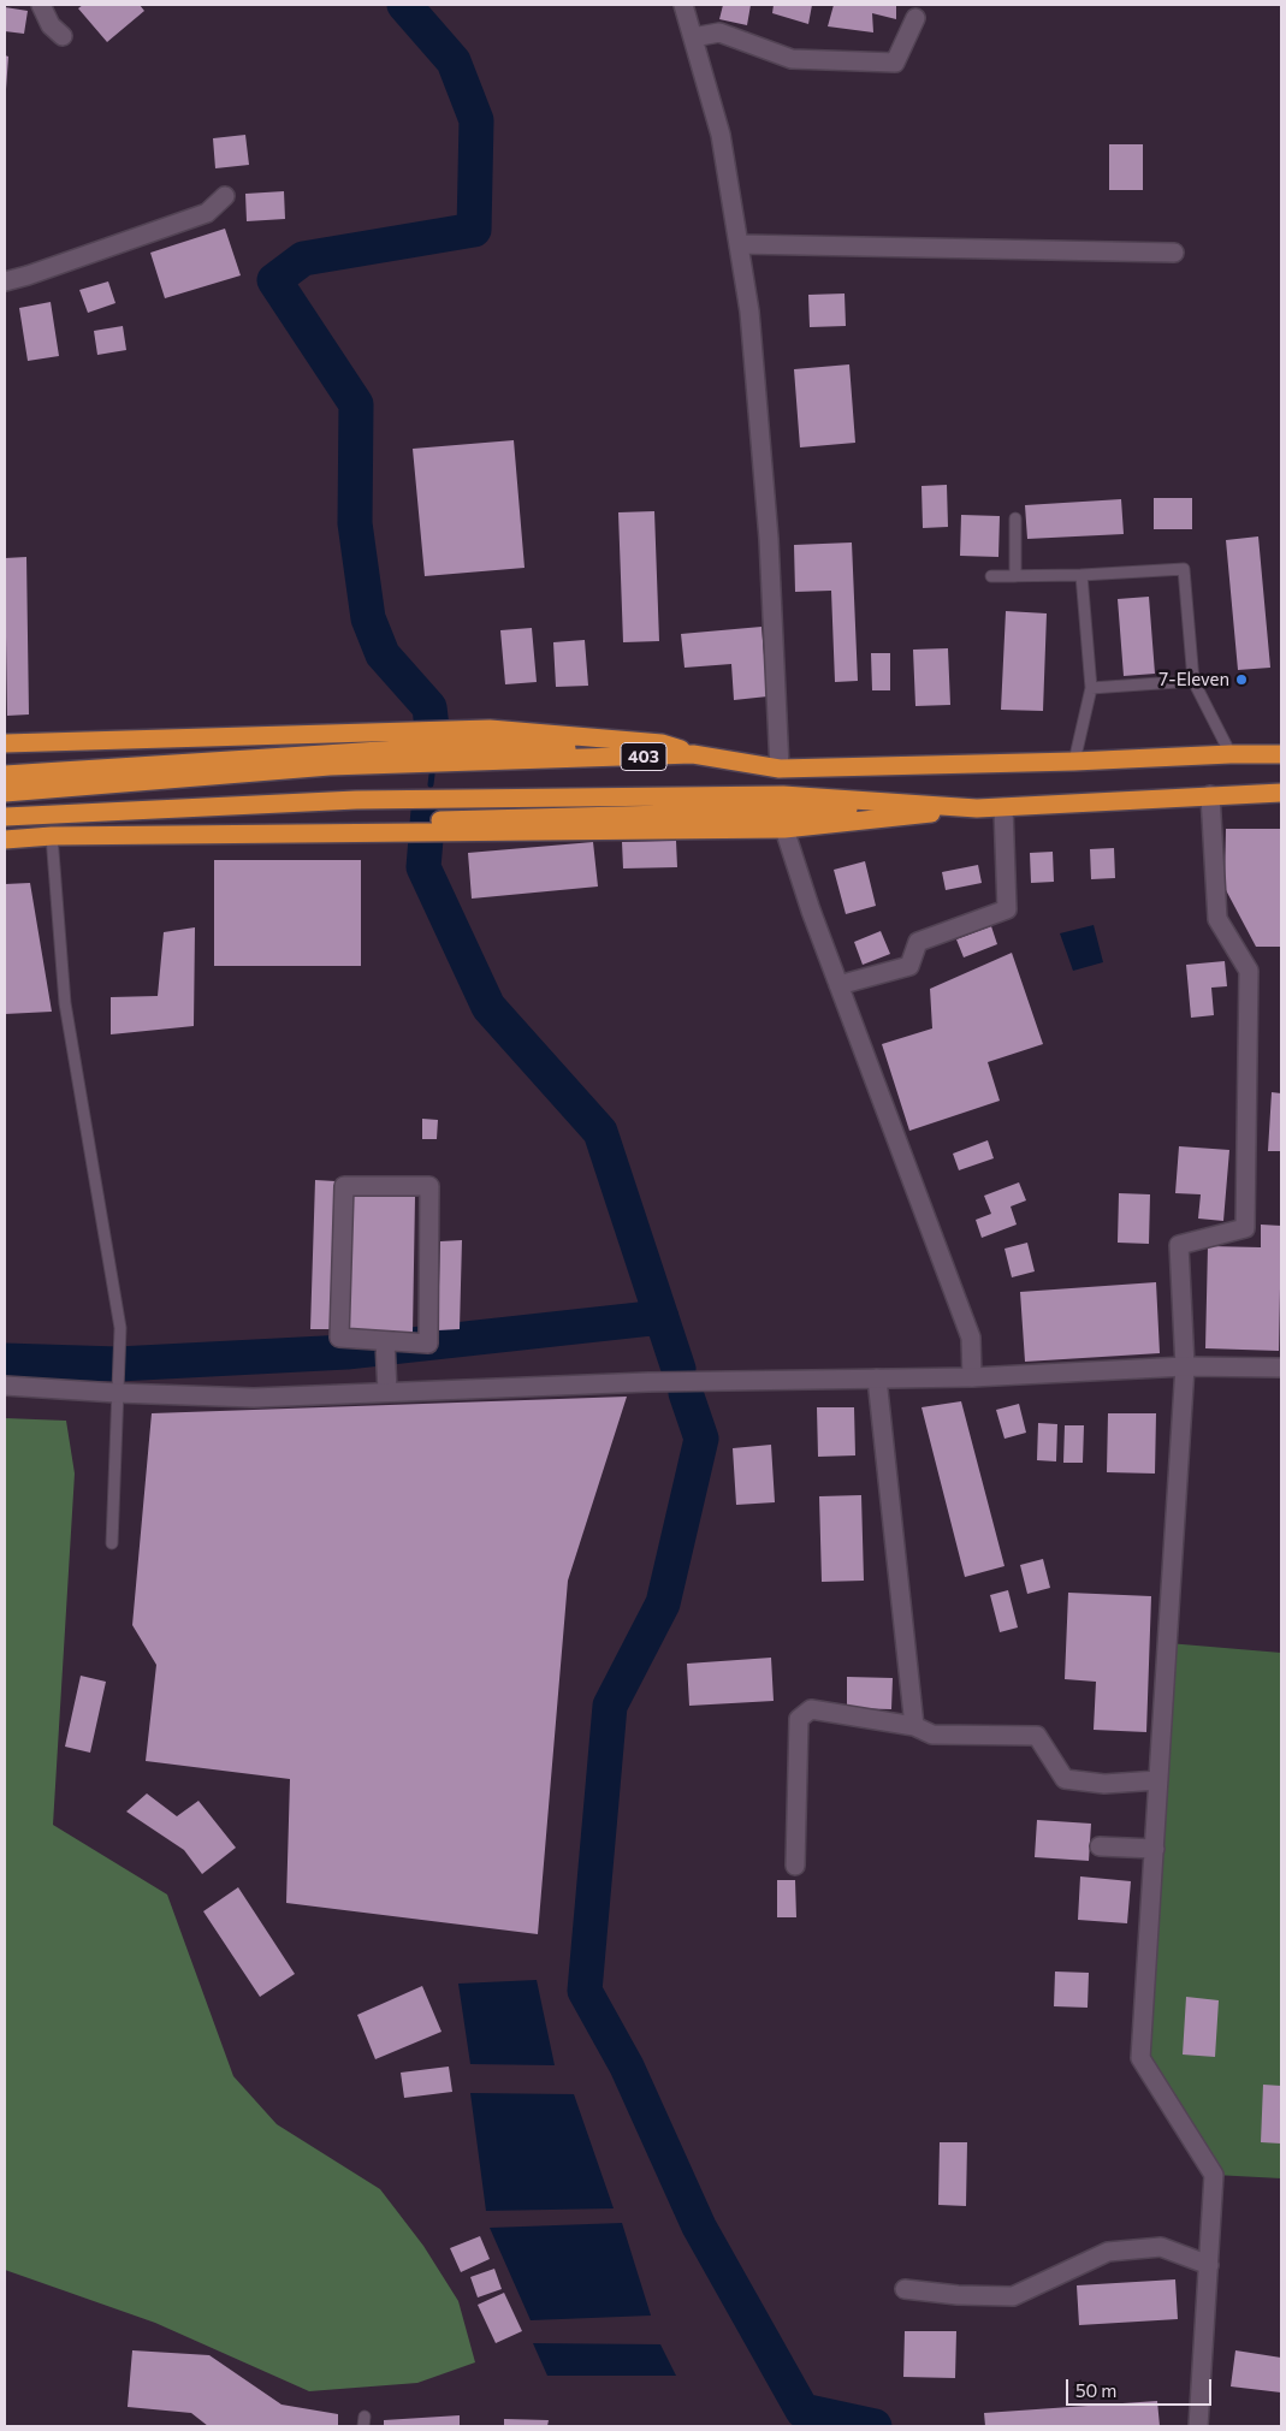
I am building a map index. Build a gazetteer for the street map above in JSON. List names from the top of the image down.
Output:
{
  "streets": {
    "highway": ["403"]
  },
  "places": ["7-Eleven"],
  "scale_bar": "50 m"
}
